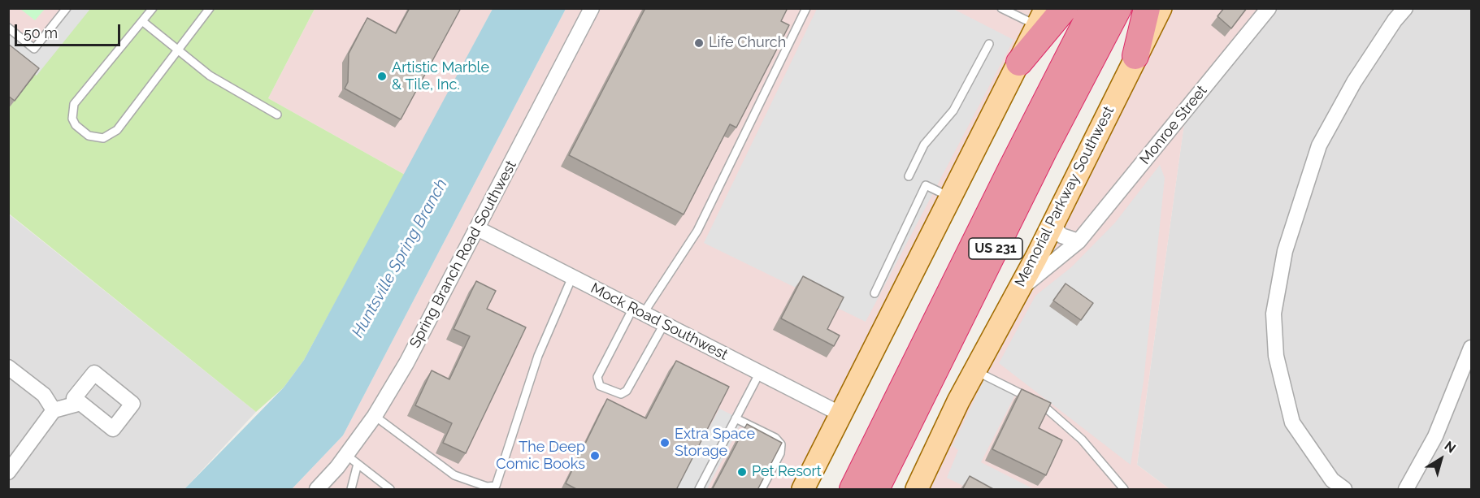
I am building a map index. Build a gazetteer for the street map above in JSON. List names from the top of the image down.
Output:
{
  "streets": {
    "highway": ["US 231"],
    "main road": ["Memorial Parkway Southwest"],
    "street": ["Monroe Street", "Spring Branch Road Southwest", "Mock Road Southwest"]
  },
  "crossings": [
    ["Monroe Street", "Memorial Parkway Southwest"],
    ["Spring Branch Road Southwest", "Mock Road Southwest"]
  ],
  "water": ["Huntsville Spring Branch"],
  "places": [
    "Life Church",
    "Artistic Marble & Tile, Inc.",
    "Extra Space Storage",
    "The Deep Comic Books",
    "Pet Resort"
  ],
  "scale_bar": "50 m",
  "north": "top right"
}
